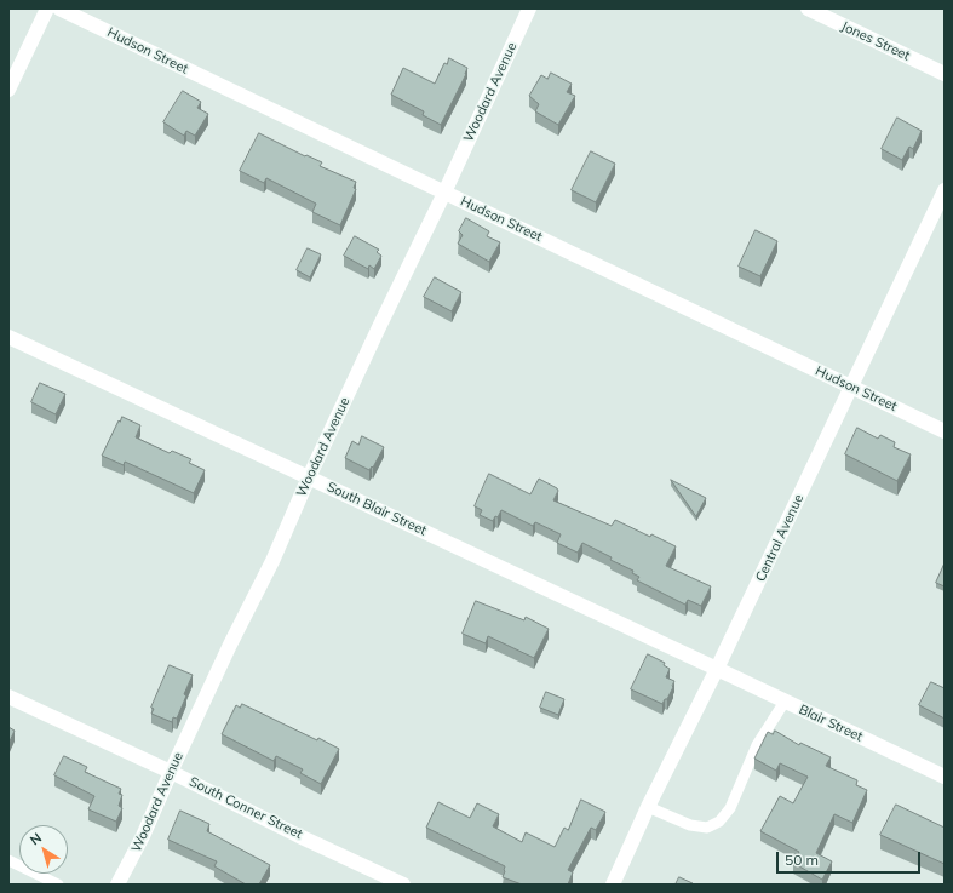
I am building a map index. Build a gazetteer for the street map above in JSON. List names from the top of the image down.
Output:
{
  "streets": {
    "street": [
      "Jones Street",
      "Hudson Street",
      "Woodard Avenue",
      "South Blair Street",
      "Central Avenue",
      "Blair Street",
      "South Conner Street"
    ]
  },
  "crossings": [
    ["Hudson Street", "Woodard Avenue"],
    ["Hudson Street", "Central Avenue"],
    ["Woodard Avenue", "South Blair Street"],
    ["Woodard Avenue", "South Conner Street"],
    ["South Blair Street", "Central Avenue"],
    ["South Blair Street", "Blair Street"],
    ["Central Avenue", "Blair Street"]
  ],
  "scale_bar": "50 m",
  "north": "top left"
}
